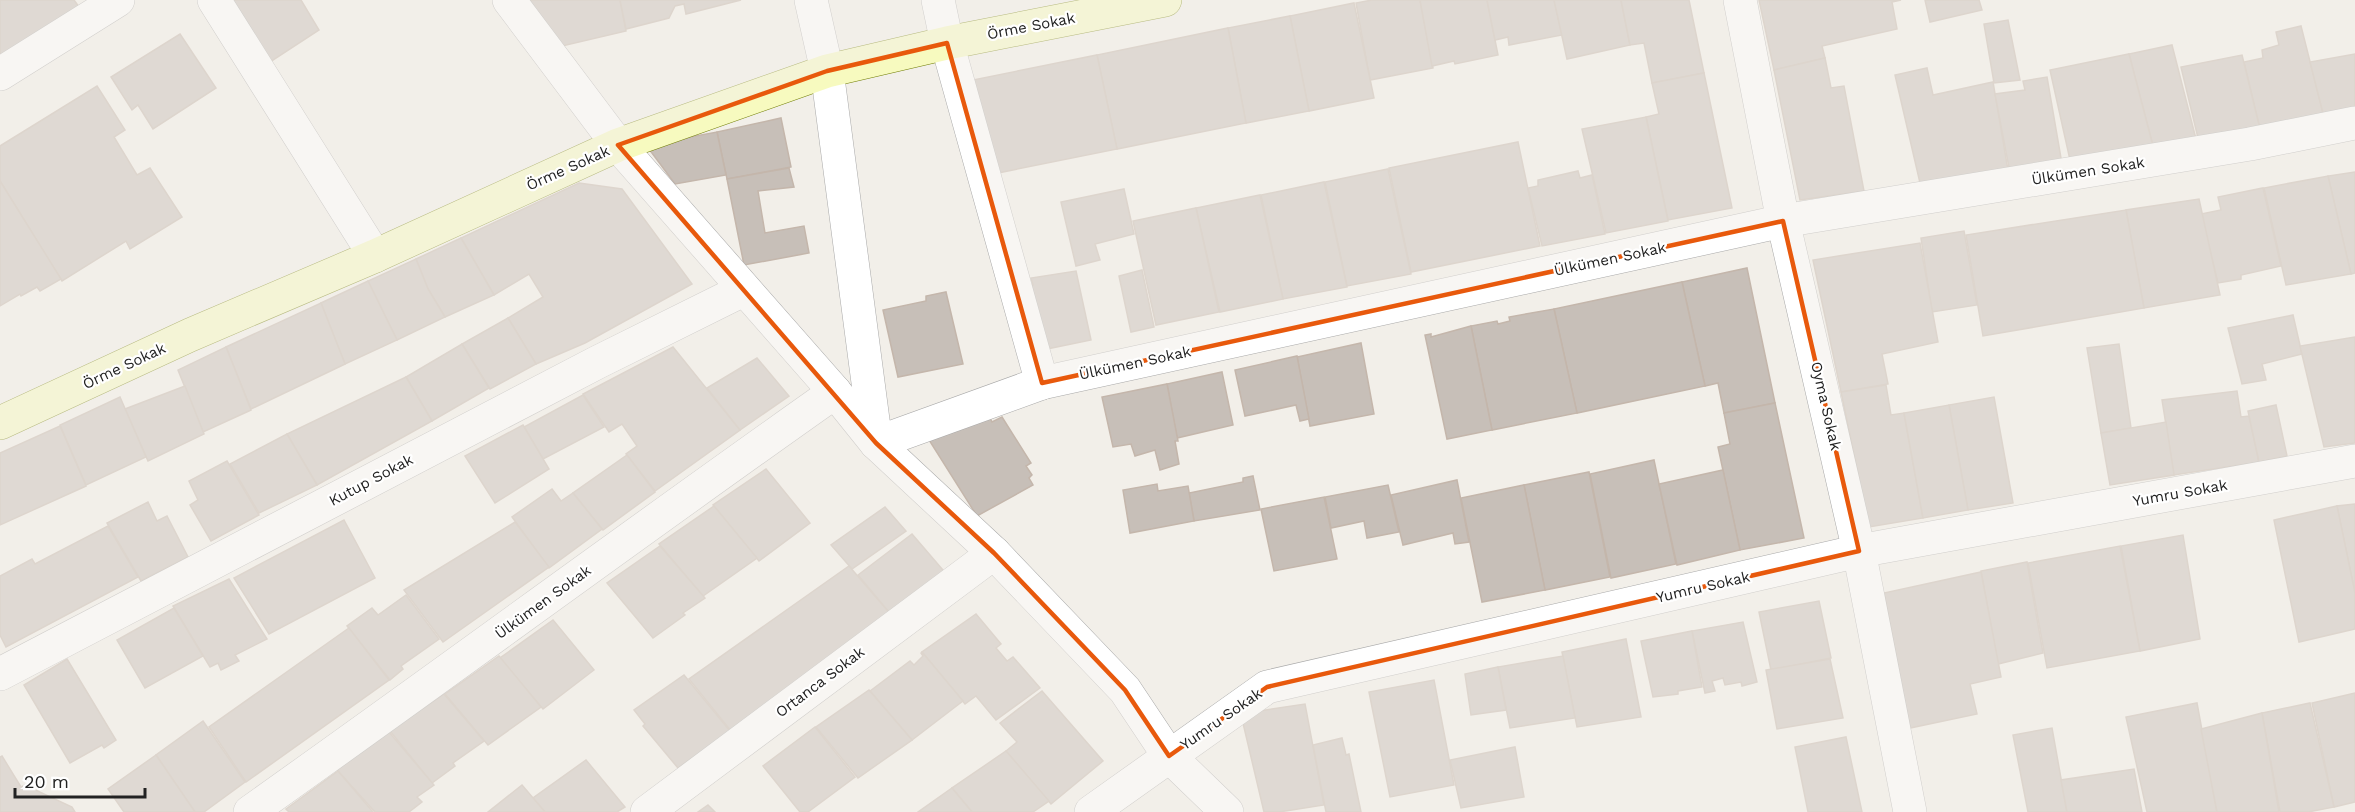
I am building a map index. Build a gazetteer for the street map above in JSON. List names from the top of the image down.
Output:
{
  "streets": {
    "main road": ["Örme Sokak"],
    "street": [
      "Ülkümen Sokak",
      "Oyma Sokak",
      "Kutup Sokak",
      "Yumru Sokak",
      "Ortanca Sokak"
    ]
  },
  "crossings": [
    ["Ülkümen Sokak", "Oyma Sokak"],
    ["Oyma Sokak", "Yumru Sokak"]
  ],
  "scale_bar": "20 m"
}
